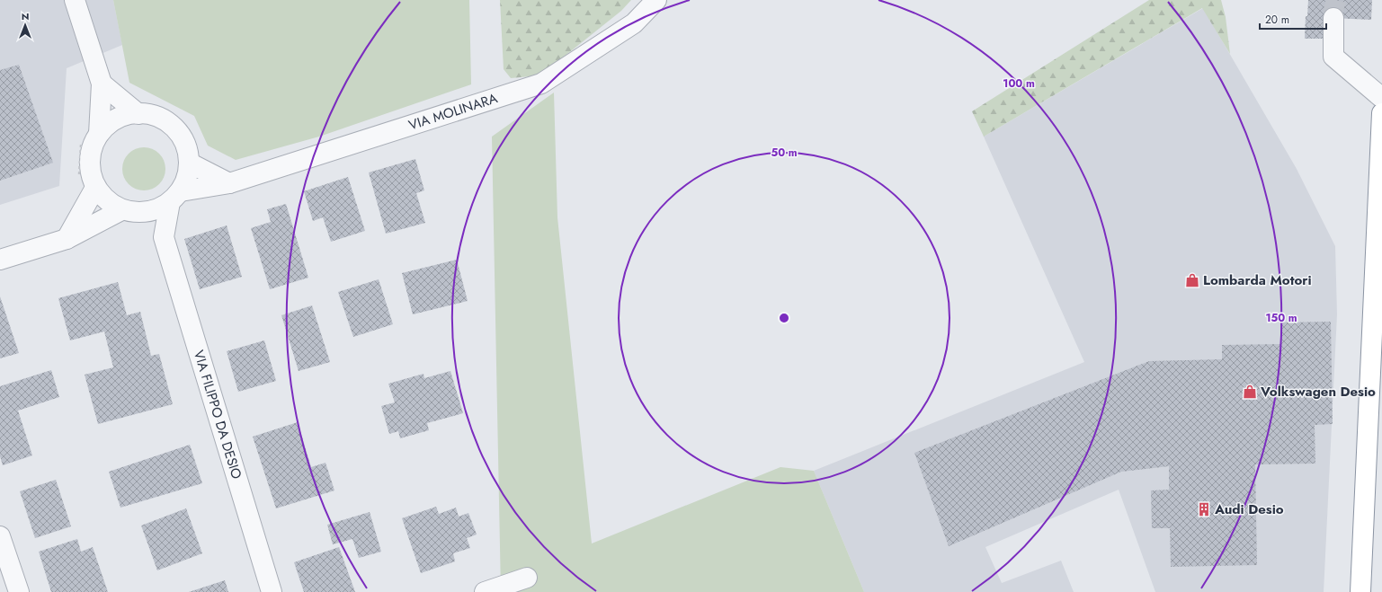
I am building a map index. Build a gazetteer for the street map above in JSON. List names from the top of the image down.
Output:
{
  "streets": {
    "street": ["VIA MOLINARA", "VIA FILIPPO DA DESIO"]
  },
  "crossings": [
    ["VIA MOLINARA", "VIA FILIPPO DA DESIO"]
  ],
  "places": {
    "shop": ["Lombarda Motori", "Volkswagen Desio"],
    "building": ["Audi Desio"]
  },
  "scale_bar": "20 m",
  "north": "top",
  "rings": ["100 m", "50 m", "150 m"]
}
